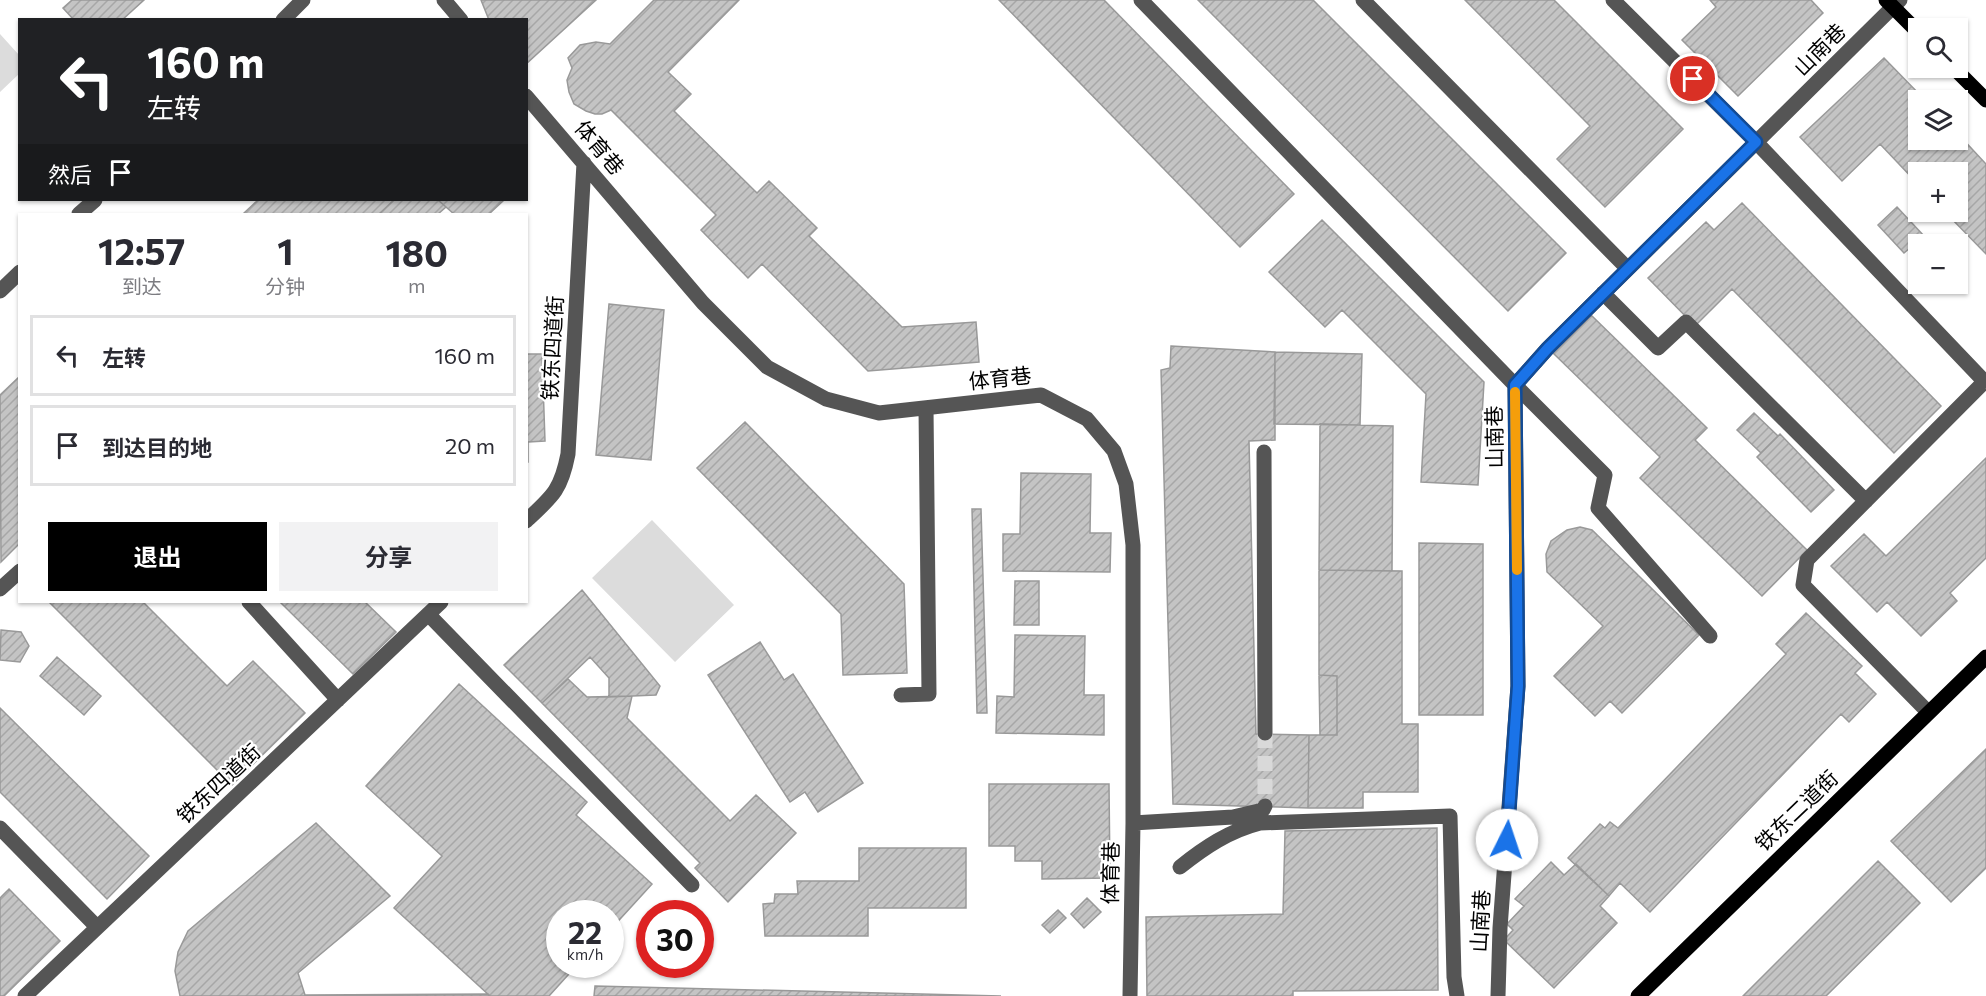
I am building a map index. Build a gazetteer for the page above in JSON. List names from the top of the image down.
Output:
{
  "streets": {
    "main road": ["铁东二道街"],
    "street": ["山南巷", "体育巷", "铁东四道街"]
  },
  "crossings": [
    ["体育巷", "铁东四道街"]
  ],
  "page": {
    "map_buttons": ["+", "−"],
    "turn": ["160 m", "左转"],
    "then": "然后",
    "eta": [
      "12:57",
      "到达",
      "1",
      "分钟",
      "180",
      "m"
    ],
    "list": [
      {
        "name": "左转",
        "value": "160 m"
      },
      {
        "name": "到达目的地",
        "value": "20 m"
      }
    ],
    "buttons": ["退出", "分享"],
    "speed": "22 km/h",
    "limit": "30"
  }
}
